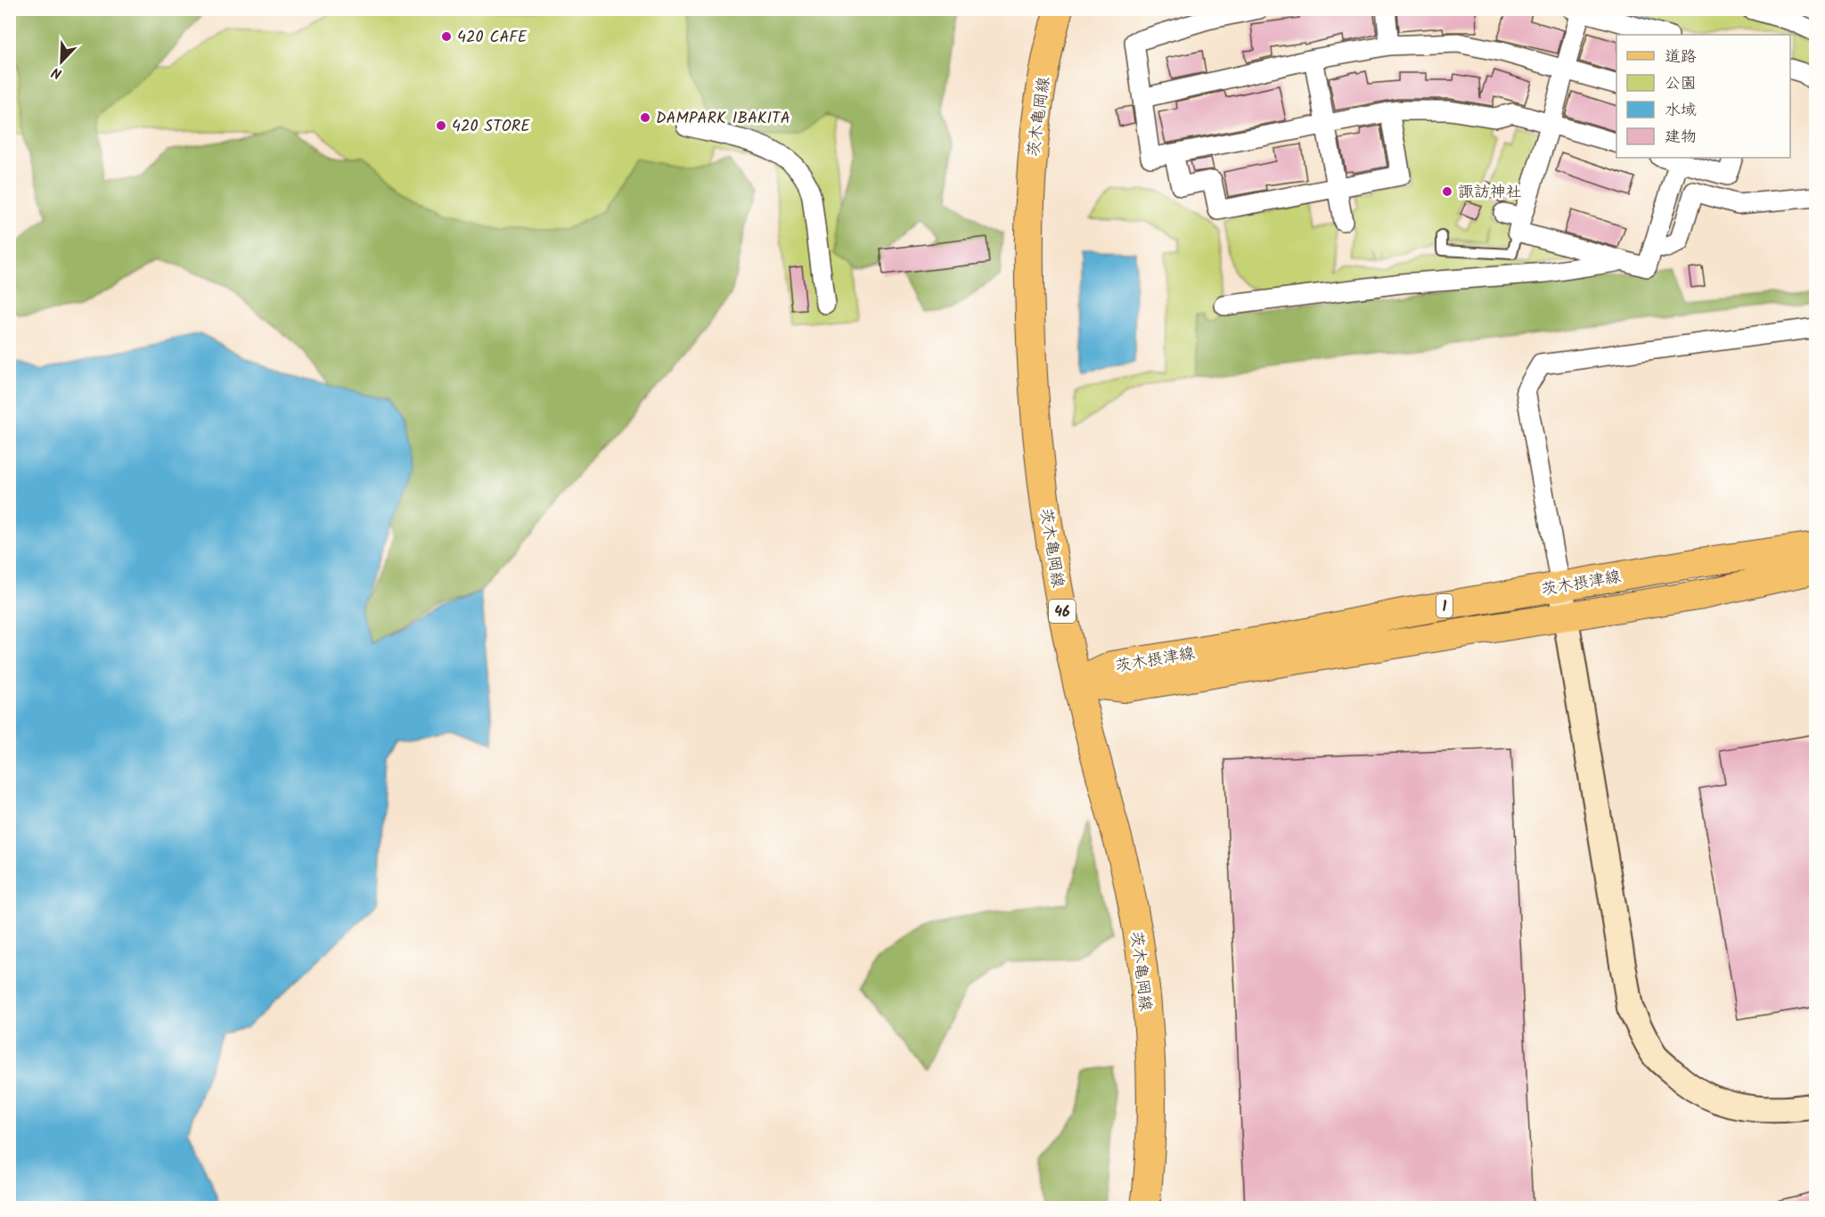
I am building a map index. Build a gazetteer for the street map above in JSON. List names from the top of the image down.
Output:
{
  "streets": {
    "main road": [
      "茨木亀岡線",
      "茨木摂津線",
      "1",
      "46"
    ]
  },
  "crossings": [
    ["茨木亀岡線", "茨木摂津線"]
  ],
  "places": [
    "420 CAFE",
    "DAMPARK IBAKITA",
    "420 STORE",
    "諏訪神社"
  ],
  "legend": [
    "道路",
    "公園",
    "水域",
    "建物"
  ],
  "north": "bottom left"
}
